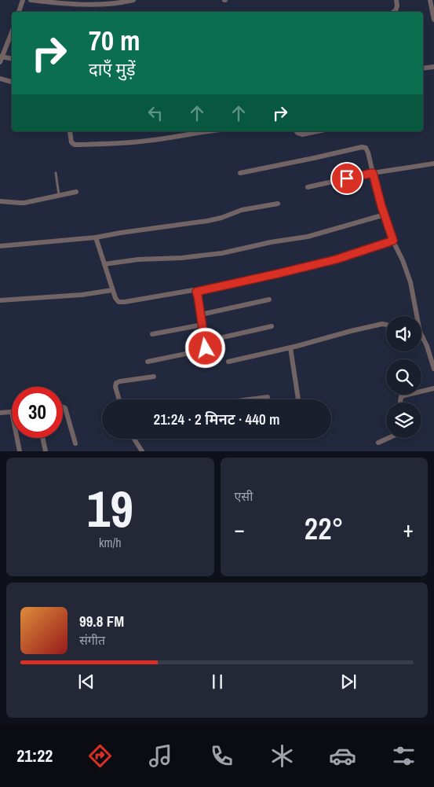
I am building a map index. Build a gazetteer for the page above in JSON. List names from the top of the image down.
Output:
{
  "page": {
    "turn": ["70 m", "दाएँ मुड़ें"],
    "limit": "30",
    "trip": "21:24 · 2 मिनट · 440 m",
    "tile": [
      ["19", "km/h"],
      "एसी"
    ],
    "heat": ["−", "22°", "+"],
    "song": ["99.8 FM", "संगीत"],
    "tabs": "21:22"
  }
}
